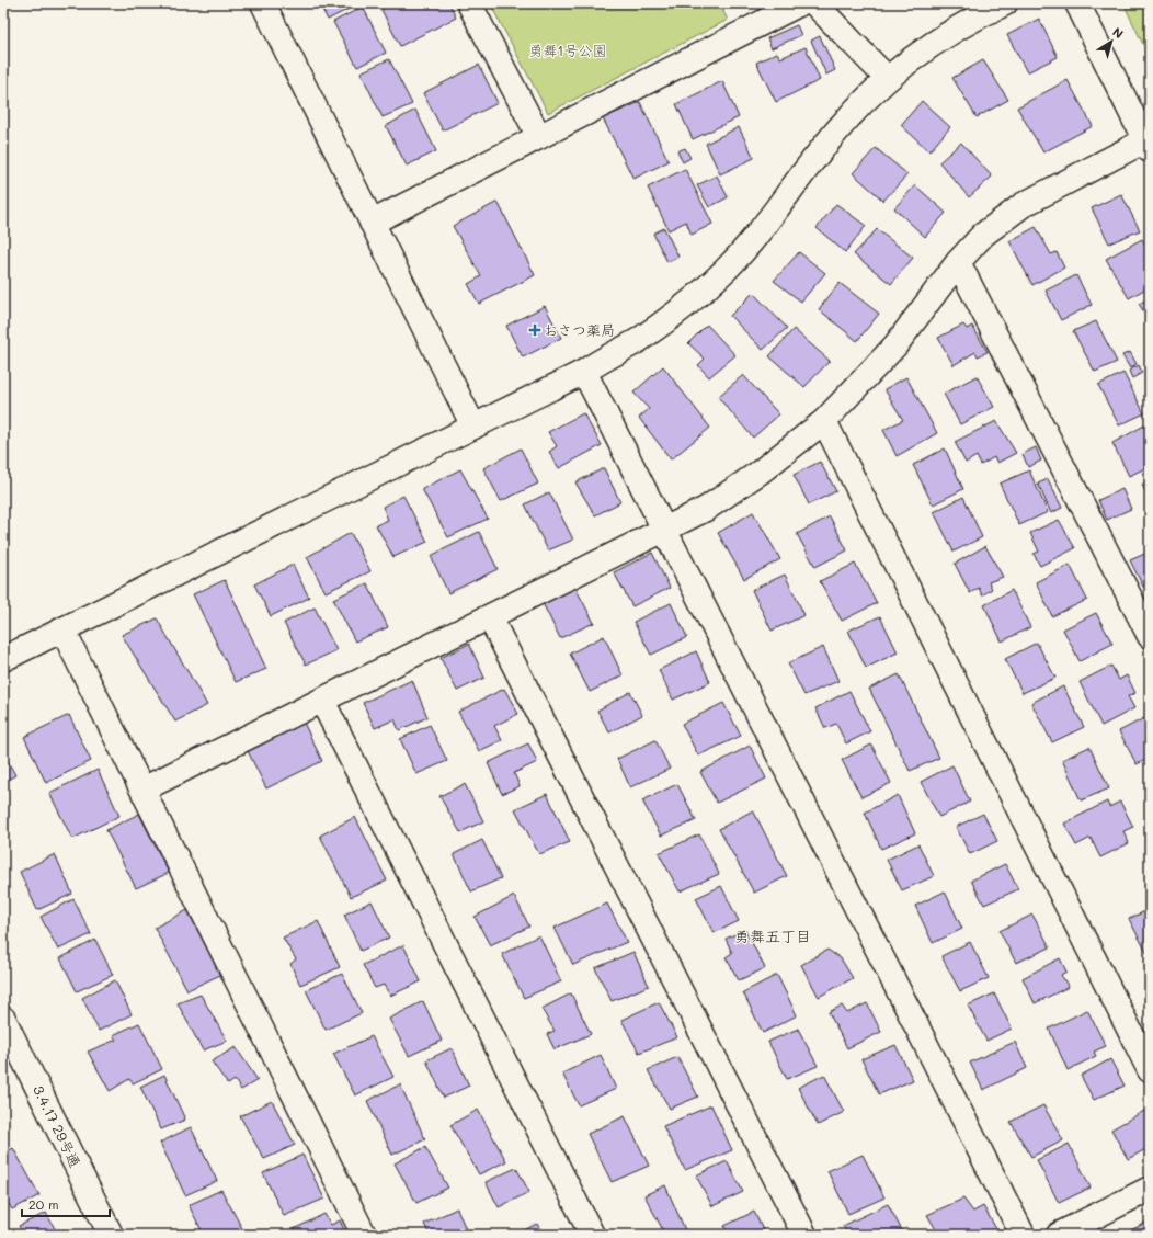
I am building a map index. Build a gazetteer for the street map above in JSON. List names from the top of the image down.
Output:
{
  "streets": {
    "street": ["3.4.17 29号通"]
  },
  "districts": ["勇舞五丁目"],
  "parks": ["勇舞1号公園"],
  "places": {
    "health": ["おさつ薬局"]
  },
  "scale_bar": "20 m",
  "north": "top right"
}
